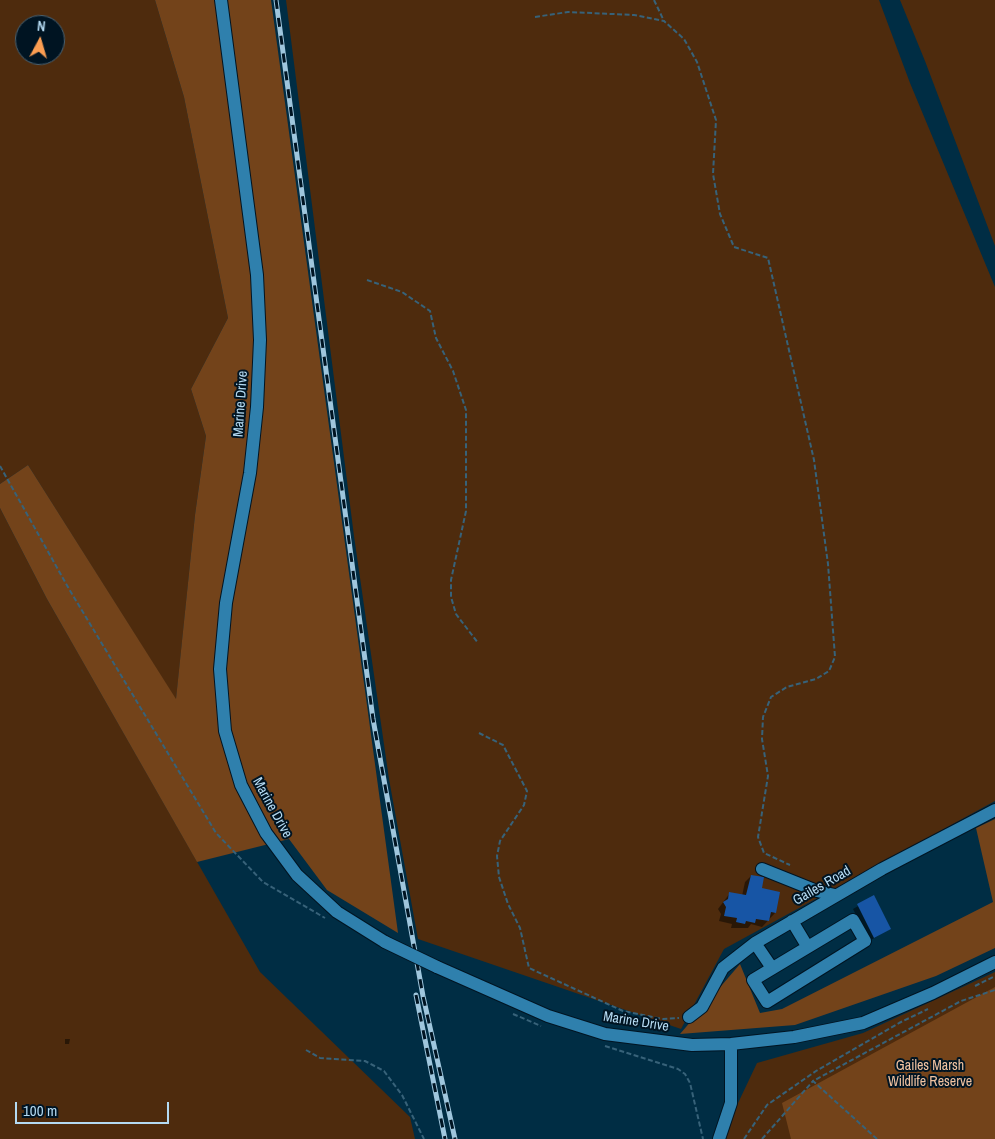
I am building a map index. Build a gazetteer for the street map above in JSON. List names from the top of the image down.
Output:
{
  "streets": {
    "street": ["Marine Drive", "Gailes Road"]
  },
  "parks": ["Gailes Marsh Wildlife Reserve"],
  "scale_bar": "100 m",
  "north": "top"
}
